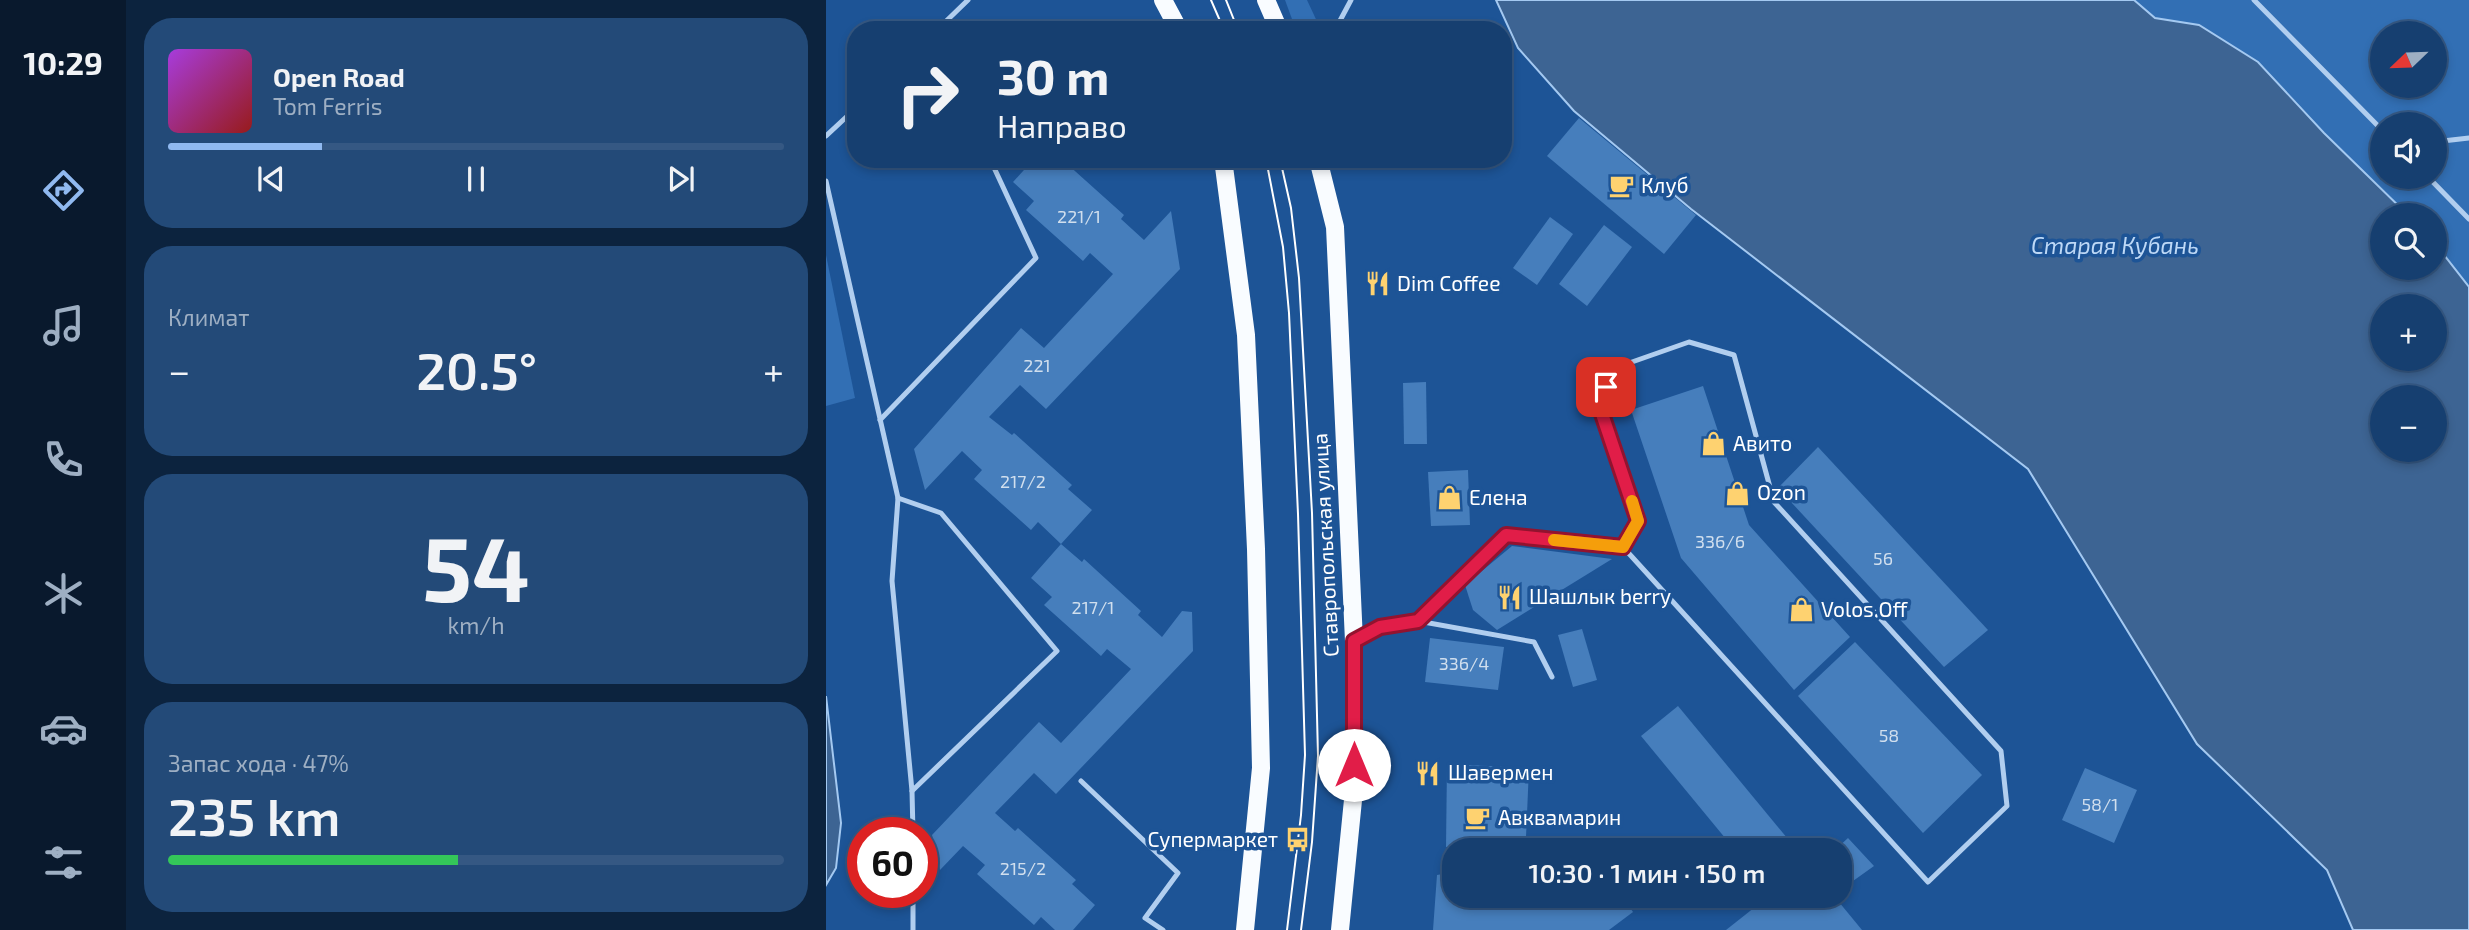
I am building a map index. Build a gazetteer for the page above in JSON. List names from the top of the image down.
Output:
{
  "streets": {
    "main road": ["Ставропольская улица"]
  },
  "water": ["Старая Кубань"],
  "places": {
    "cafe": ["Клуб", "Авквамарин"],
    "restaurant": ["Dim Coffee", "Шашлык berry", "Шавермен"],
    "shop": [
      "Авито",
      "Ozon",
      "Елена",
      "Volos.Off"
    ],
    "bus stop": ["Супермаркет"]
  },
  "house_numbers": [
    "221/1",
    "221",
    "217/2",
    "336/6",
    "56",
    "217/1",
    "336/4",
    "58",
    "58/1",
    "215/2"
  ],
  "north": "bottom left",
  "page": {
    "tabs": "10:29",
    "map_buttons": ["+", "−"],
    "turn": ["30 m", "Направо"],
    "song": ["Open Road", "Tom Ferris"],
    "tile": [
      "Климат",
      ["54", "km/h"],
      ["Запас хода · 47%", "235 km"]
    ],
    "heat": ["−", "20.5°", "+"],
    "limit": "60",
    "trip": "10:30 · 1 мин · 150 m"
  }
}
